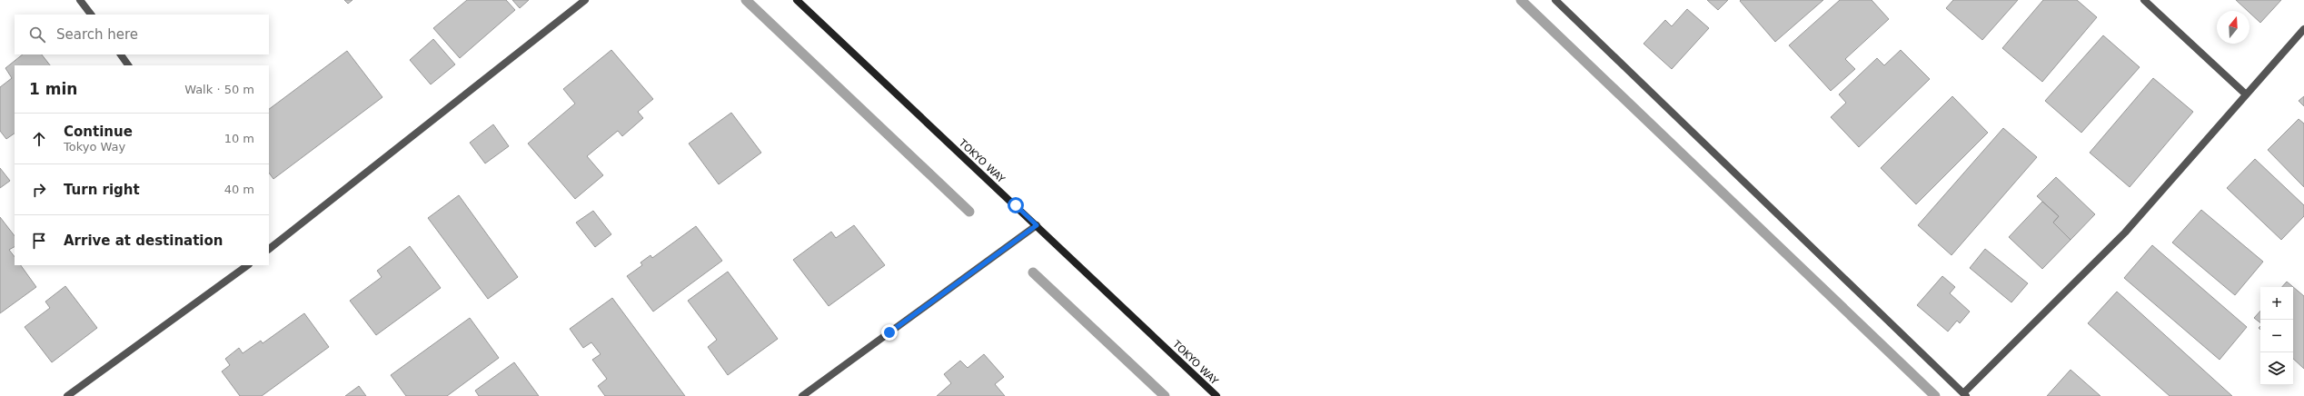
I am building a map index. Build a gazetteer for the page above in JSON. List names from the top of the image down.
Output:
{
  "streets": {
    "main road": ["TOKYO WAY"]
  },
  "north": "top",
  "page": {
    "search": "Search here",
    "heading": ["1 min", "Walk · 50 m"],
    "list": [
      ["Continue", "Tokyo Way", "10 m"],
      ["Turn right", "40 m"],
      "Arrive at destination"
    ],
    "map_buttons": ["+", "−"]
  }
}
